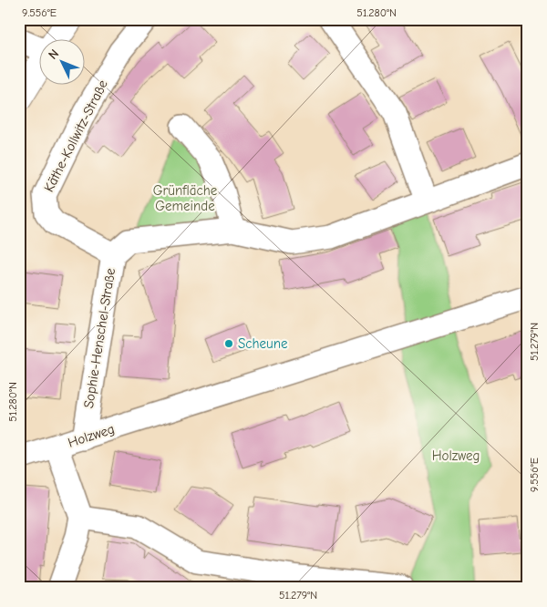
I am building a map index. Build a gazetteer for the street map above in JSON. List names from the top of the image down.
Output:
{
  "streets": {
    "street": ["Käthe-Kollwitz-Straße", "Sophie-Henschel-Straße", "Holzweg"]
  },
  "crossings": [
    ["Käthe-Kollwitz-Straße", "Sophie-Henschel-Straße"],
    ["Sophie-Henschel-Straße", "Holzweg"]
  ],
  "parks": ["Grünfläche Gemeinde", "Holzweg"],
  "places": ["Scheune"],
  "north": "top left",
  "coordinates": ["9.556°E", "51.280°N", "51.279°N"]
}
